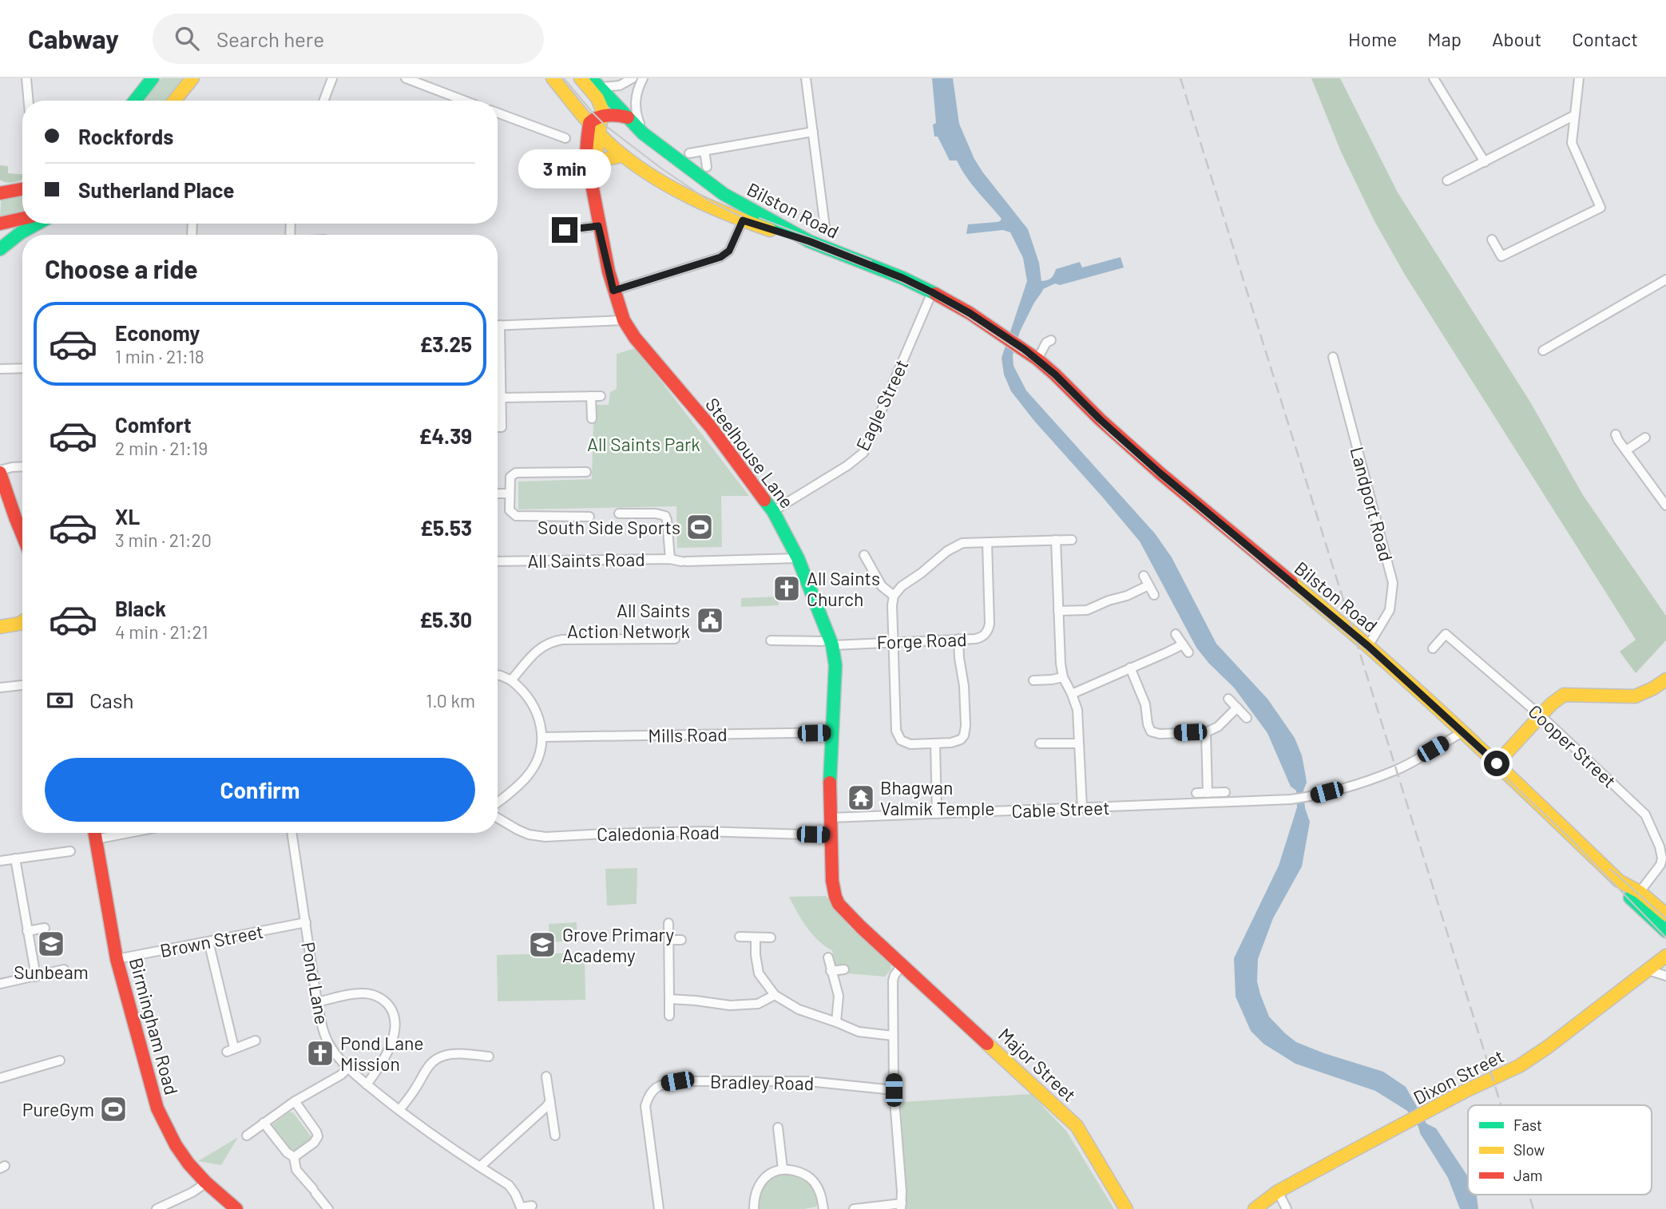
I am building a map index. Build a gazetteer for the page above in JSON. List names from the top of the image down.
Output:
{
  "streets": {
    "main road": [
      "Bilston Road",
      "Steelhouse Lane",
      "Birmingham Road",
      "Major Street",
      "Dixon Street"
    ],
    "street": [
      "Eagle Street",
      "Landport Road",
      "All Saints Road",
      "Forge Road",
      "Mills Road",
      "Cooper Street",
      "Cable Street",
      "Caledonia Road",
      "Brown Street",
      "Pond Lane",
      "Bradley Road"
    ]
  },
  "crossings": [
    ["Bilston Road", "Eagle Street"],
    ["Bilston Road", "Steelhouse Lane"],
    ["Bilston Road", "Landport Road"],
    ["Bilston Road", "Cooper Street"],
    ["Bilston Road", "Cable Street"],
    ["Eagle Street", "Steelhouse Lane"],
    ["Steelhouse Lane", "All Saints Road"],
    ["Steelhouse Lane", "Forge Road"],
    ["Steelhouse Lane", "Mills Road"],
    ["Steelhouse Lane", "Cable Street"],
    ["Steelhouse Lane", "Caledonia Road"],
    ["Steelhouse Lane", "Major Street"],
    ["Brown Street", "Pond Lane"],
    ["Brown Street", "Birmingham Road"]
  ],
  "parks": ["All Saints Park"],
  "places": {
    "sports": ["South Side Sports", "PureGym"],
    "church": ["All Saints Church", "Pond Lane Mission"],
    "public building": ["All Saints Action Network"],
    "temple": ["Bhagwan Valmik Temple"],
    "school or university": ["Sunbeam", "Grove Primary Academy"]
  },
  "legend": ["Fast", "Slow", "Jam"],
  "page": {
    "header": "Cabway",
    "search": "Search here",
    "nav": [
      "Home",
      "Map",
      "About",
      "Contact"
    ],
    "banner": ["Rockfords", "Sutherland Place"],
    "bubble": "3 min",
    "heading": "Choose a ride",
    "list": [
      {
        "name": "Economy",
        "note": "1 min · 21:18",
        "value": "£3.25"
      },
      {
        "name": "Comfort",
        "note": "2 min · 21:19",
        "value": "£4.39"
      },
      {
        "name": "XL",
        "note": "3 min · 21:20",
        "value": "£5.53"
      },
      {
        "name": "Black",
        "note": "4 min · 21:21",
        "value": "£5.30"
      }
    ],
    "pay": ["Cash", "1.0 km"],
    "buttons": "Confirm"
  }
}
